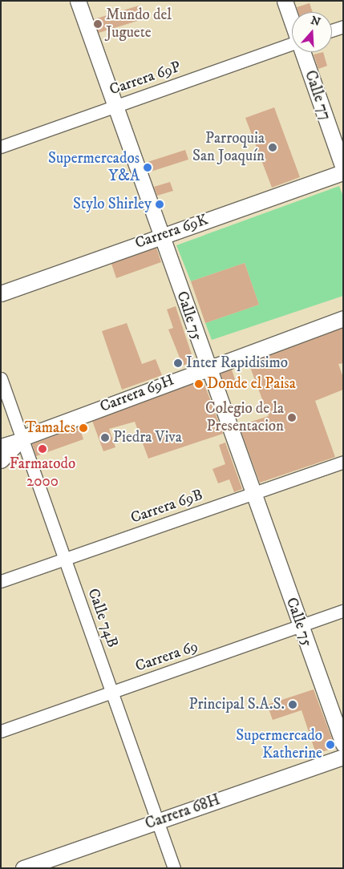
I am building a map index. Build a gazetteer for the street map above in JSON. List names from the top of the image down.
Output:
{
  "streets": {
    "street": [
      "Carrera 69P",
      "Calle 77",
      "Carrera 69K",
      "Calle 75",
      "Carrera 69H",
      "Carrera 69B",
      "Calle 74B",
      "Carrera 69",
      "Carrera 68H"
    ]
  },
  "crossings": [
    ["Carrera 69P", "Calle 75"],
    ["Carrera 69K", "Calle 75"],
    ["Calle 75", "Carrera 69H"],
    ["Calle 75", "Carrera 69B"],
    ["Calle 75", "Carrera 69"],
    ["Carrera 69H", "Calle 74B"],
    ["Carrera 69B", "Calle 74B"],
    ["Calle 74B", "Carrera 69"],
    ["Calle 74B", "Carrera 68H"]
  ],
  "places": [
    "Mundo del Juguete",
    "Parroquia San Joaquín",
    "Supermercados Y&A",
    "Stylo Shirley",
    "Inter Rapidisimo",
    "Donde el Paisa",
    "Colegio de la Presentacion",
    "Tamales",
    "Piedra Viva",
    "Farmatodo 2000",
    "Principal S.A.S.",
    "Supermercado Katherine"
  ],
  "north": "top"
}
